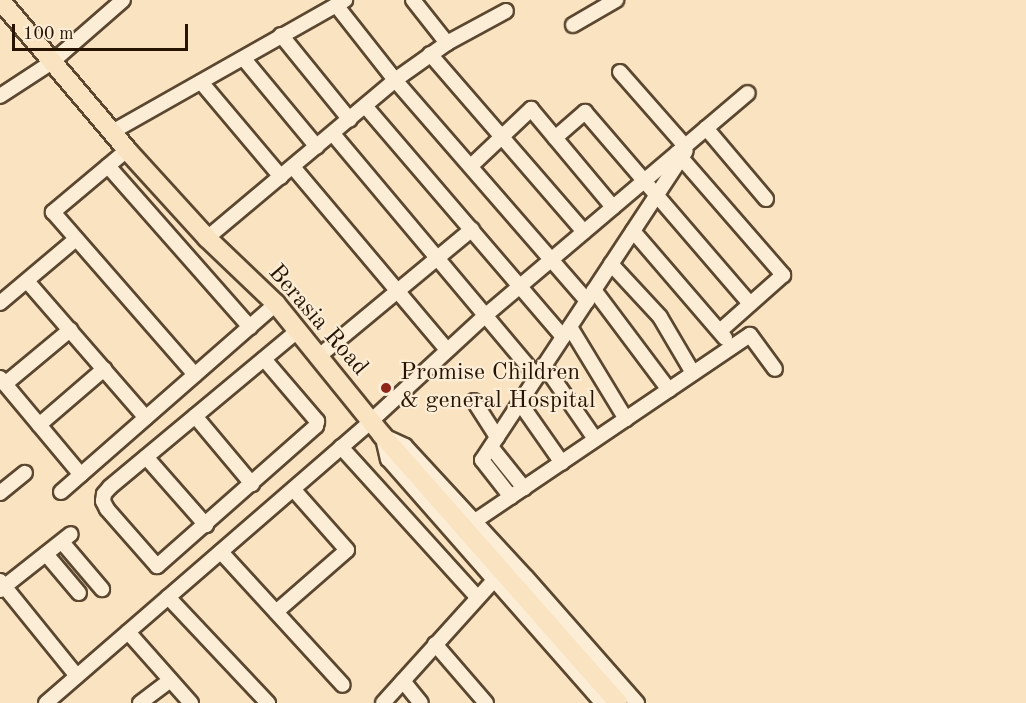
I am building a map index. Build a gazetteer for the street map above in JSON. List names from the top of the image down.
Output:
{
  "streets": {
    "main road": ["Berasia Road"]
  },
  "places": ["Promise Children & general Hospital"],
  "scale_bar": "100 m"
}
